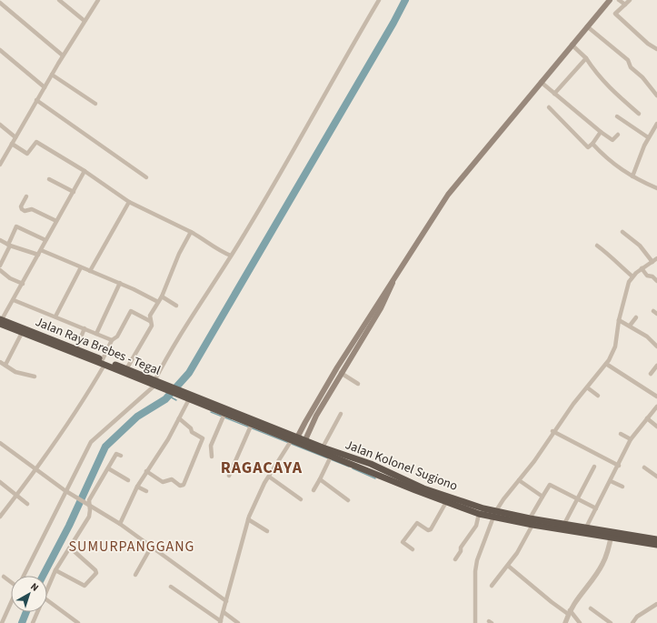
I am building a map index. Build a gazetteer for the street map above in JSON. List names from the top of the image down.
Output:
{
  "streets": {
    "highway": ["Jalan Raya Brebes - Tegal", "Jalan Kolonel Sugiono"]
  },
  "districts": ["RAGACAYA", "SUMURPANGGANG"],
  "north": "top right"
}
